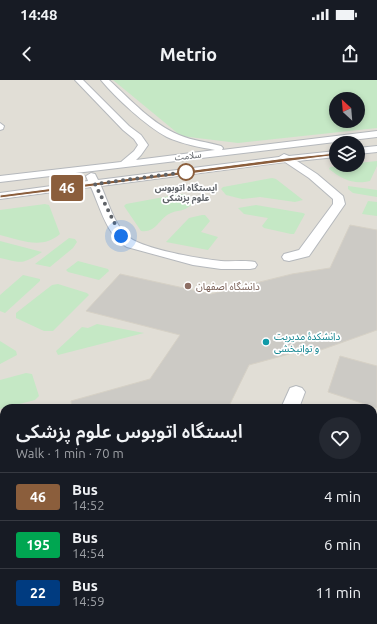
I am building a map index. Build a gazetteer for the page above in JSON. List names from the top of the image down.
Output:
{
  "streets": {
    "lane": ["سلامت"]
  },
  "places": ["ایستگاه اتوبوس علوم پزشکی", "دانشگاه اصفهان", "دانشکدهٔ مدیریت و توانبخشی"],
  "lines": ["bus line 46"],
  "north": "top left",
  "page": {
    "status": "14:48",
    "header": "Metrio",
    "on_map": "46",
    "heading": ["ایستگاه اتوبوس علوم پزشکی", "Walk · 1 min · 70 m"],
    "list": [
      {
        "mark": "46",
        "name": "Bus",
        "note": "14:52",
        "value": "4 min"
      },
      {
        "mark": "195",
        "name": "Bus",
        "note": "14:54",
        "value": "6 min"
      },
      {
        "mark": "22",
        "name": "Bus",
        "note": "14:59",
        "value": "11 min"
      }
    ]
  }
}
